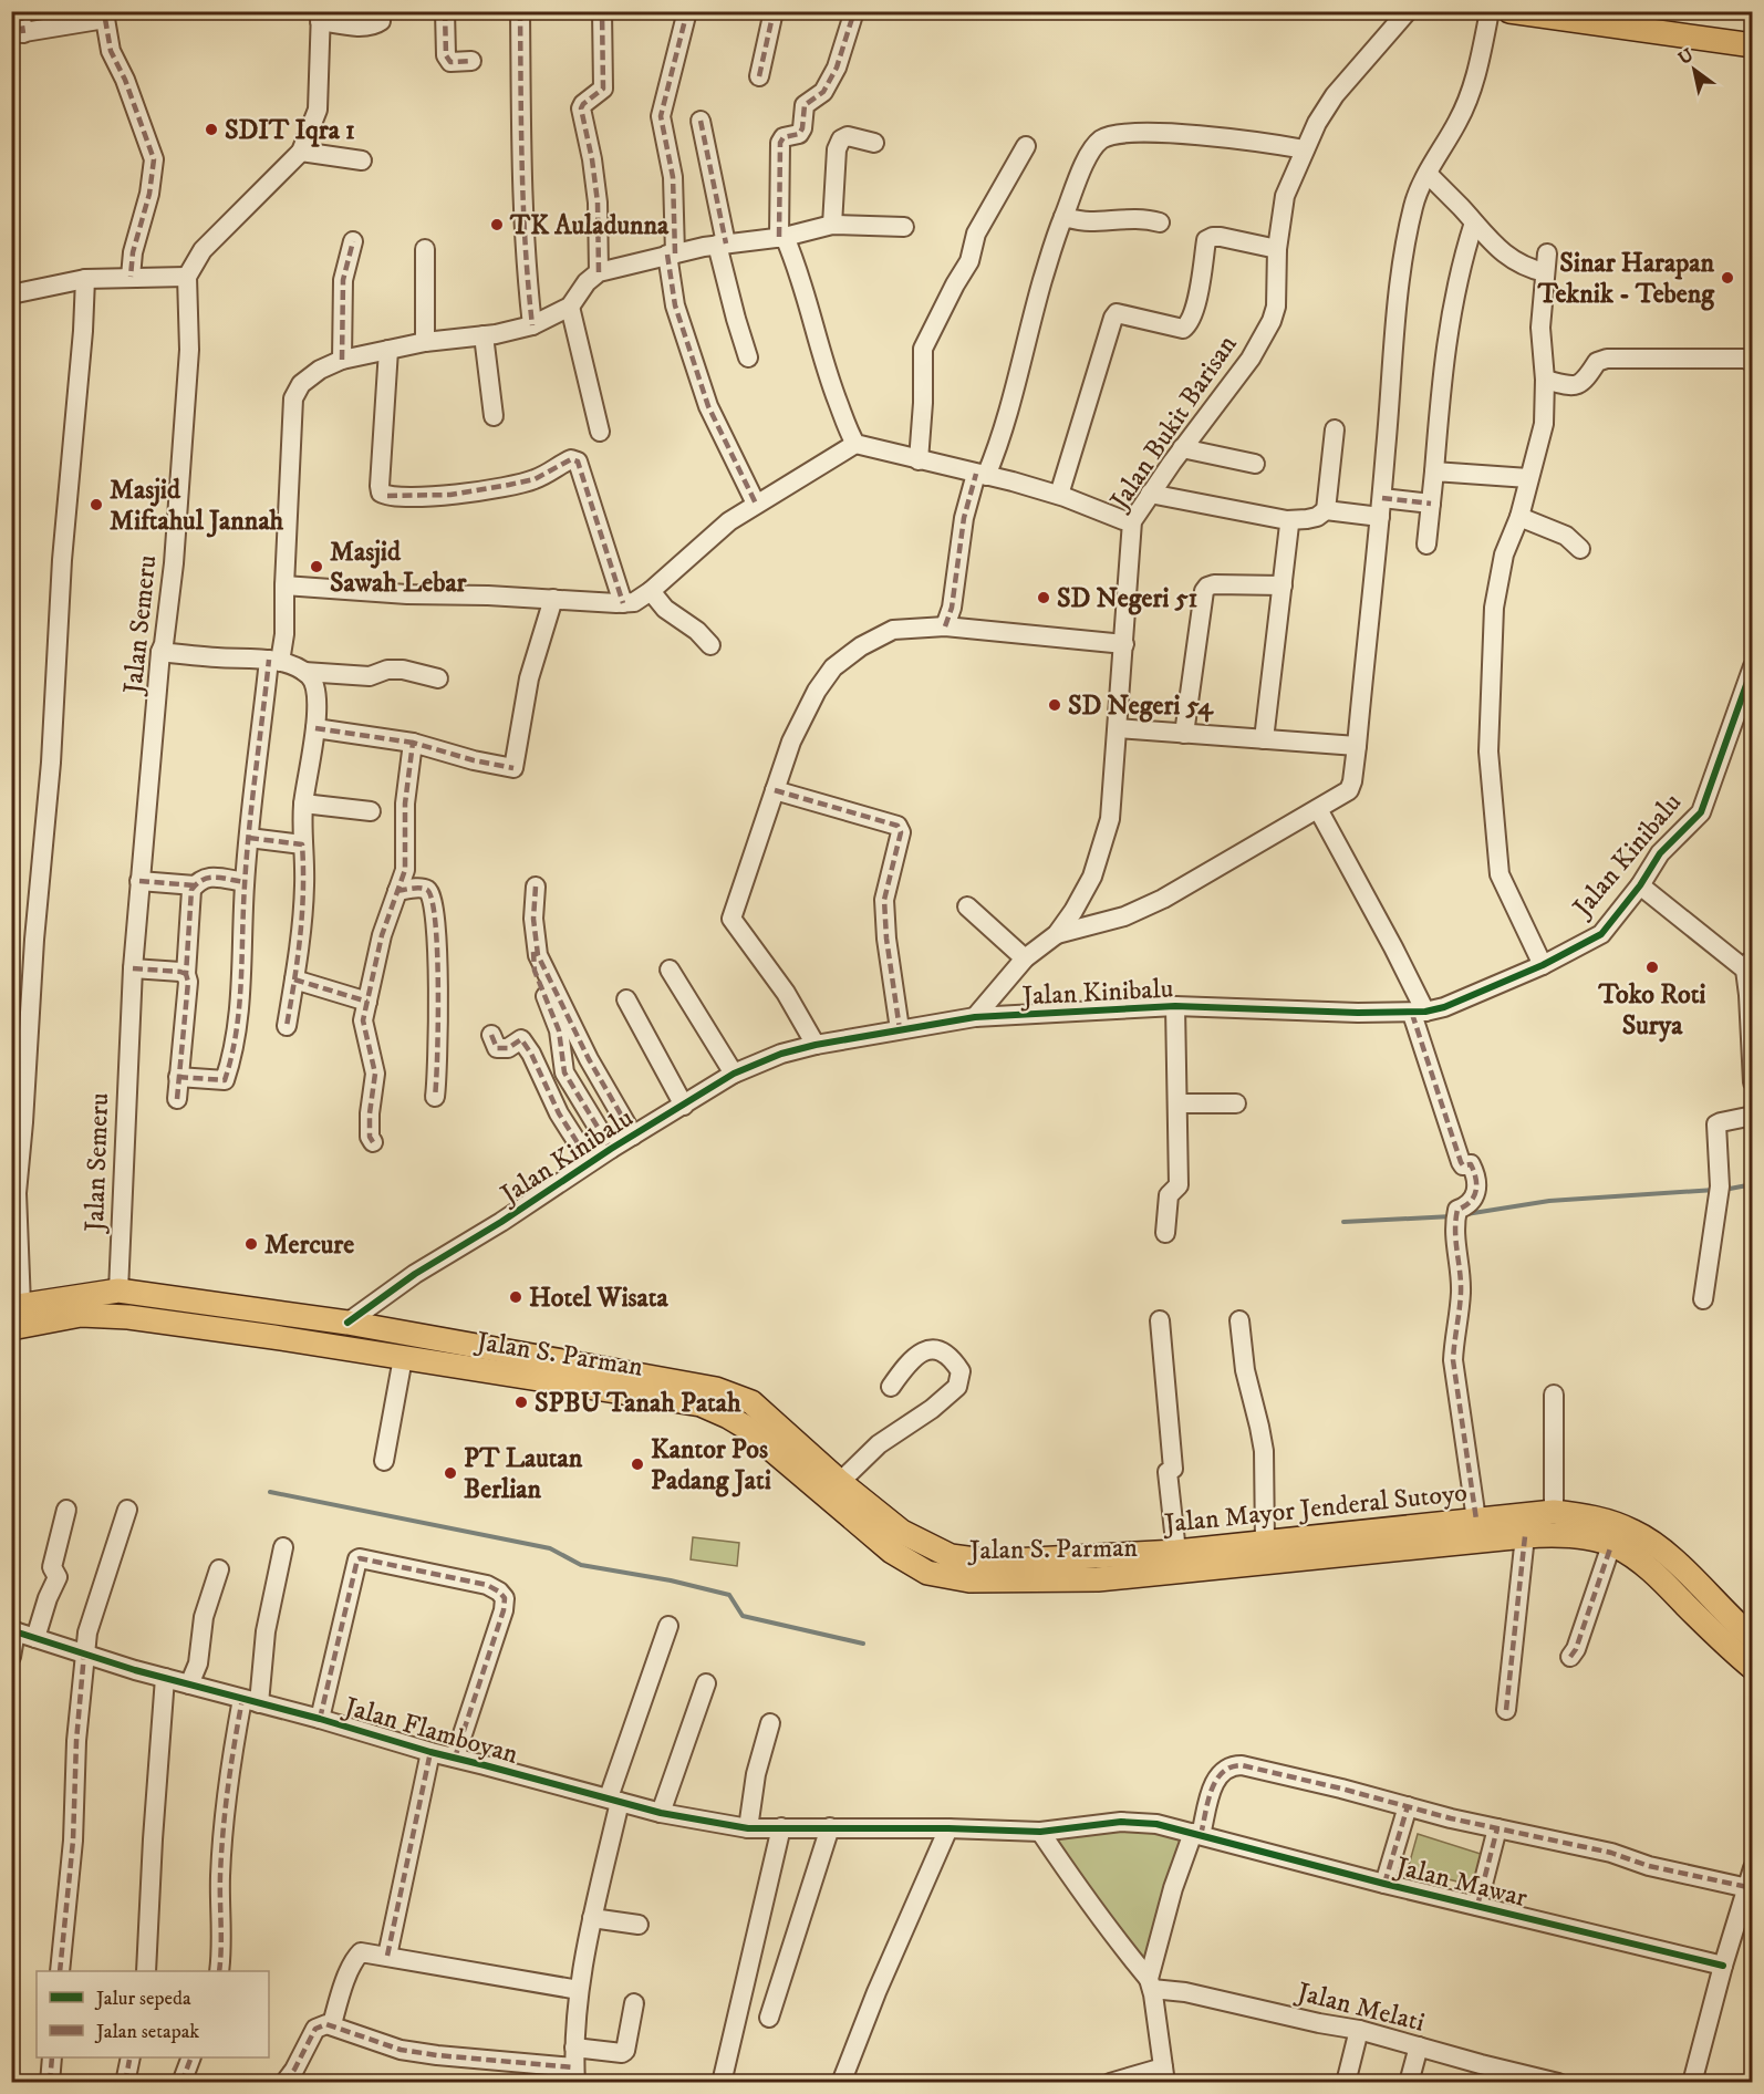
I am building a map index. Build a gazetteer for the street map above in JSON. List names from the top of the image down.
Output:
{
  "streets": {
    "main road": ["Jalan S. Parman", "Jalan Mayor Jenderal Sutoyo"],
    "street": [
      "Jalan Bukit Barisan",
      "Jalan Semeru",
      "Jalan Kinibalu",
      "Jalan Flamboyan",
      "Jalan Mawar",
      "Jalan Melati"
    ]
  },
  "crossings": [
    ["Jalan Bukit Barisan", "Jalan Kinibalu"],
    ["Jalan Semeru", "Jalan S. Parman"],
    ["Jalan Kinibalu", "Jalan S. Parman"],
    ["Jalan S. Parman", "Jalan Mayor Jenderal Sutoyo"],
    ["Jalan Flamboyan", "Jalan Mawar"]
  ],
  "places": [
    "SDIT Iqra 1",
    "TK Auladunna",
    "Sinar Harapan Teknik - Tebeng",
    "Masjid Miftahul Jannah",
    "Masjid Sawah Lebar",
    "SD Negeri 51",
    "SD Negeri 54",
    "Toko Roti Surya",
    "Mercure",
    "Hotel Wisata",
    "SPBU Tanah Patah",
    "Kantor Pos Padang Jati",
    "PT Lautan Berlian"
  ],
  "legend": ["Jalur sepeda", "Jalan setapak"],
  "north": "top left"
}
